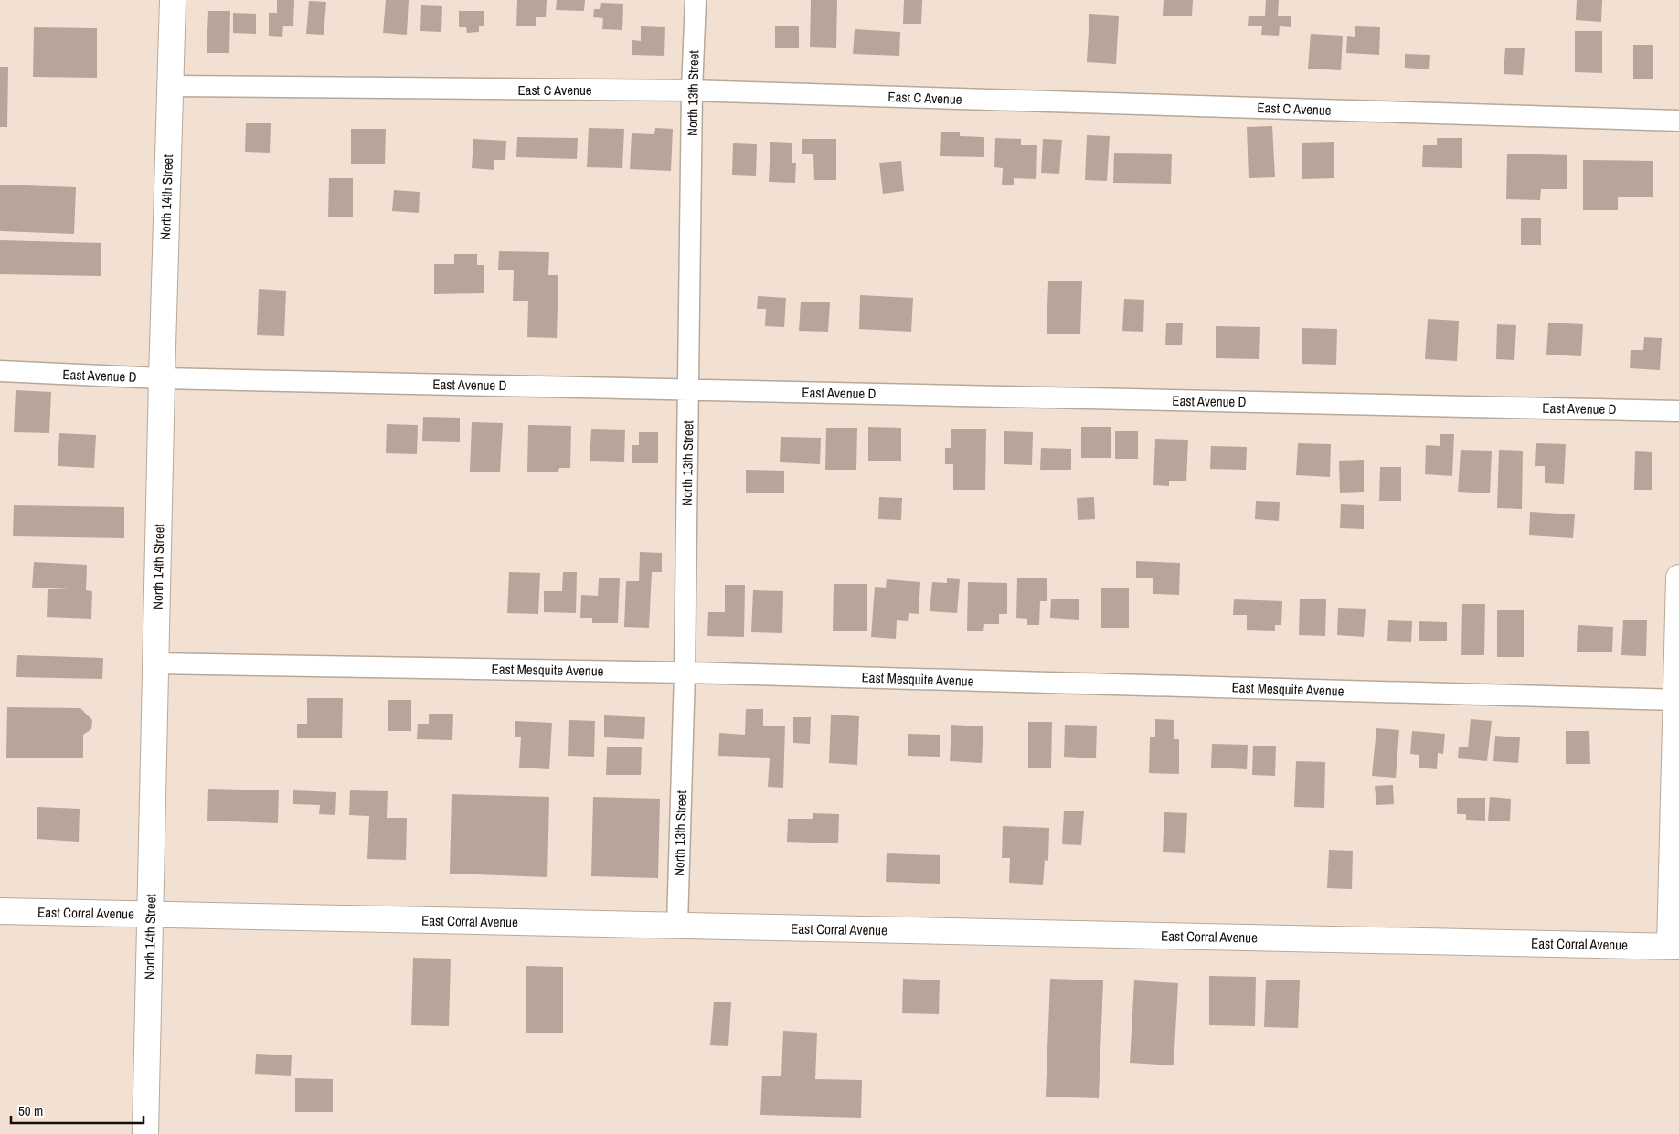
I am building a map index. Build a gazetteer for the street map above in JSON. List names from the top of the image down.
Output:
{
  "streets": {
    "main road": ["North 14th Street", "East Corral Avenue"],
    "street": [
      "East C Avenue",
      "North 13th Street",
      "East Avenue D",
      "East Mesquite Avenue"
    ]
  },
  "crossings": [
    ["East C Avenue", "North 13th Street"],
    ["East C Avenue", "North 14th Street"],
    ["North 13th Street", "East Avenue D"],
    ["North 13th Street", "East Mesquite Avenue"],
    ["North 13th Street", "East Corral Avenue"],
    ["North 14th Street", "East Avenue D"],
    ["North 14th Street", "East Mesquite Avenue"],
    ["North 14th Street", "East Corral Avenue"]
  ],
  "scale_bar": "50 m"
}
